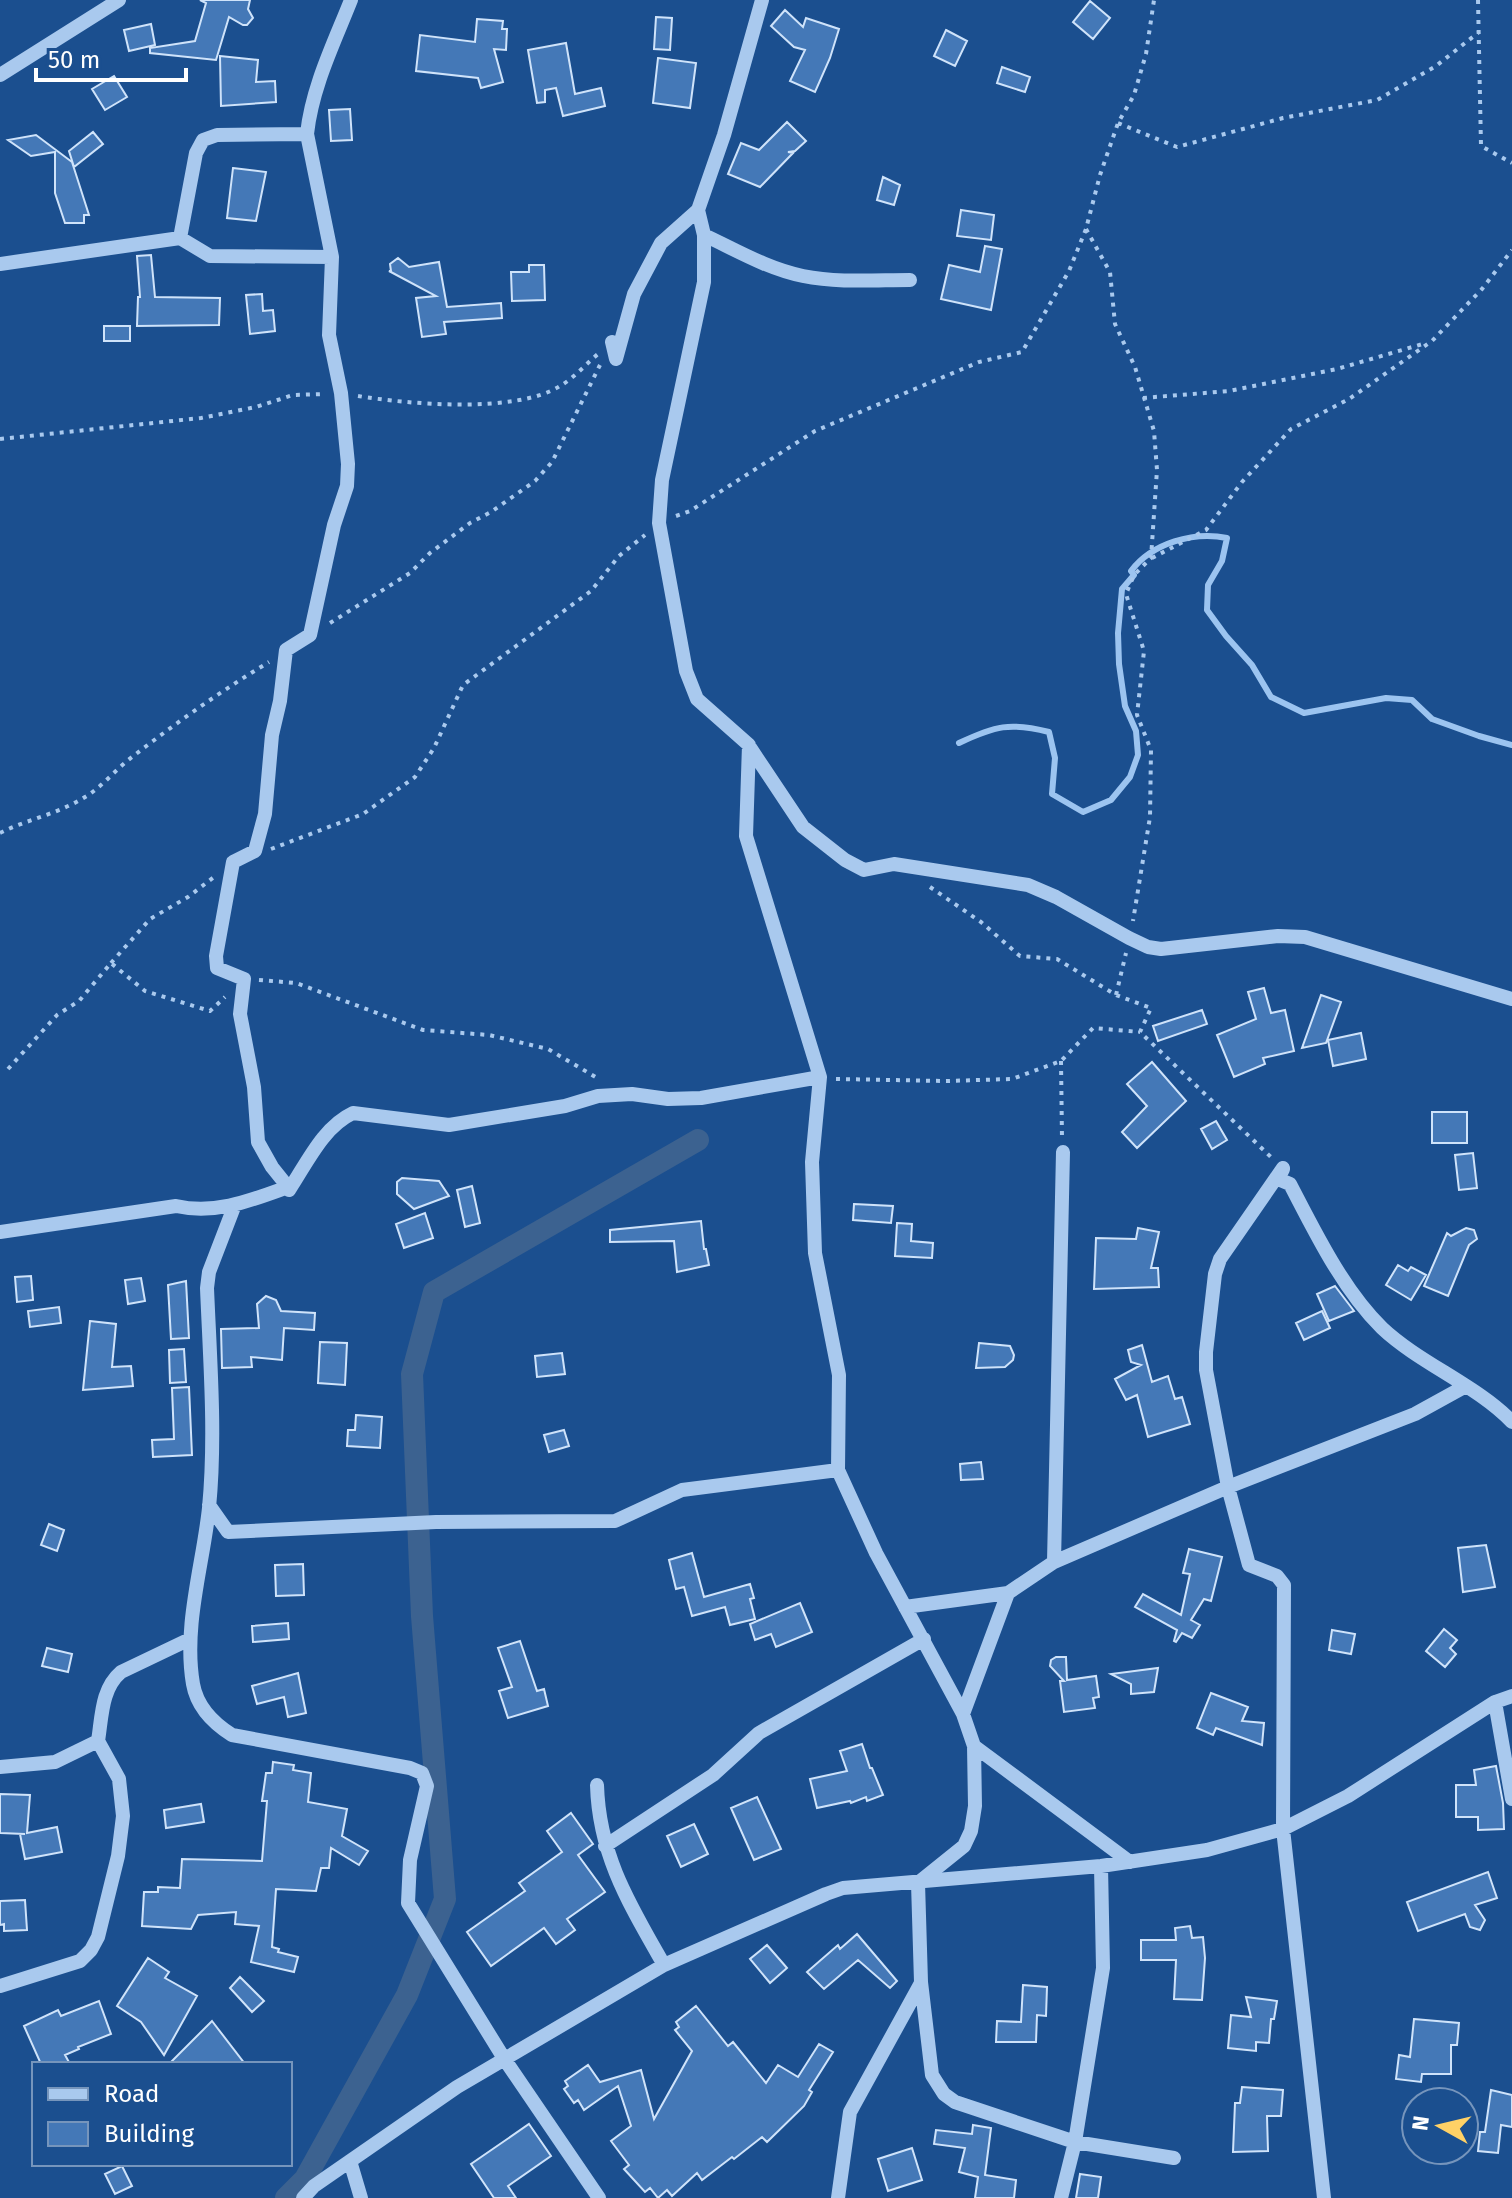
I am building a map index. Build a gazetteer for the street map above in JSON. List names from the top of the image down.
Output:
{
  "legend": ["Road", "Building"],
  "scale_bar": "50 m",
  "north": "left"
}
